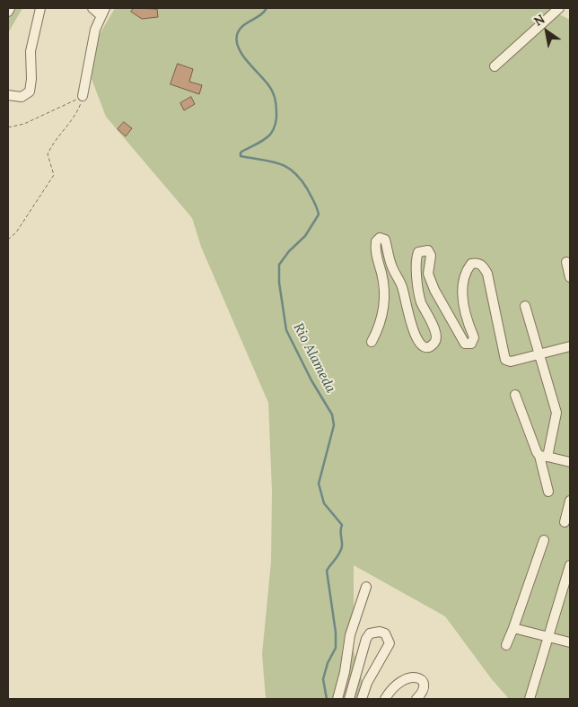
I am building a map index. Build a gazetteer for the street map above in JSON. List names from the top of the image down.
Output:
{
  "water": ["Rio Alameda"],
  "north": "top left"
}
